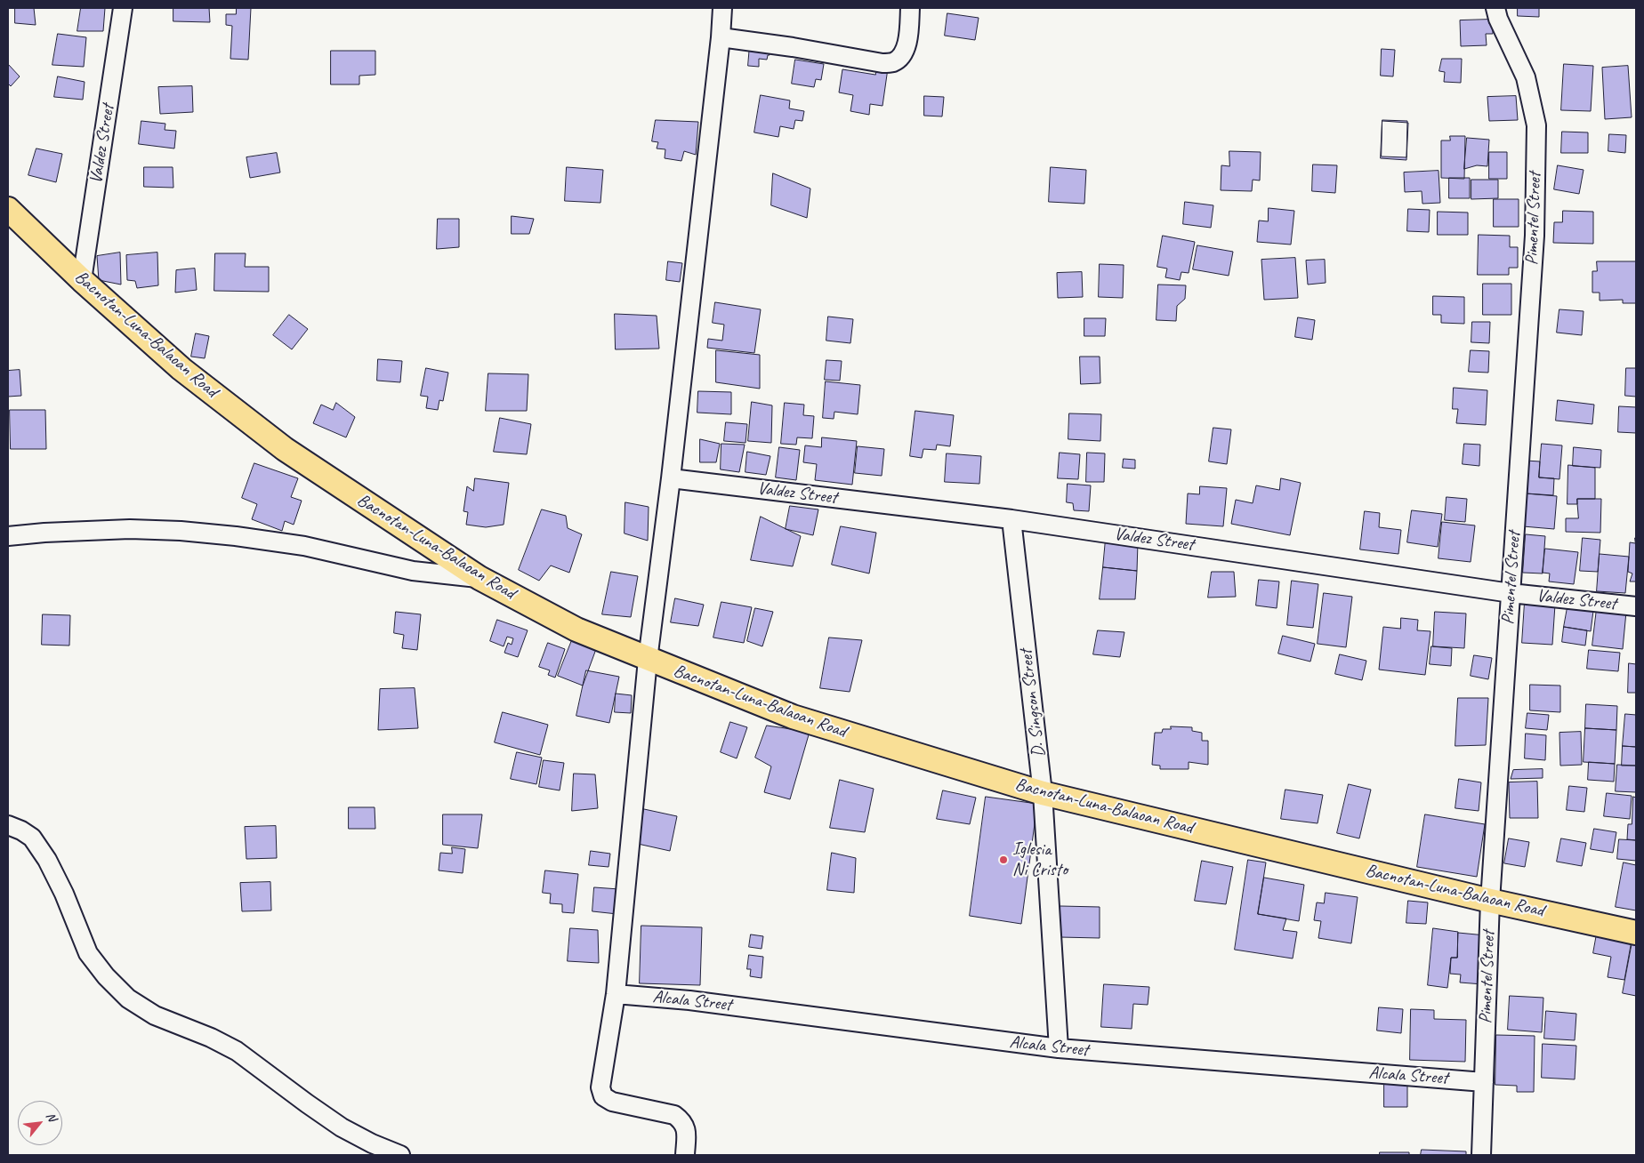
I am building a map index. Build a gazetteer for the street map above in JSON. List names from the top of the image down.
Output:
{
  "streets": {
    "main road": ["Bacnotan-Luna-Balaoan Road"],
    "street": [
      "Valdez Street",
      "Pimentel Street",
      "D. Singson Street",
      "Alcala Street"
    ]
  },
  "crossings": [
    ["Valdez Street", "Pimentel Street"],
    ["Valdez Street", "Bacnotan-Luna-Balaoan Road"],
    ["Valdez Street", "D. Singson Street"],
    ["Pimentel Street", "Bacnotan-Luna-Balaoan Road"],
    ["Pimentel Street", "Alcala Street"],
    ["Bacnotan-Luna-Balaoan Road", "D. Singson Street"],
    ["D. Singson Street", "Alcala Street"]
  ],
  "places": ["Iglesia Ni Cristo"],
  "north": "top right"
}
